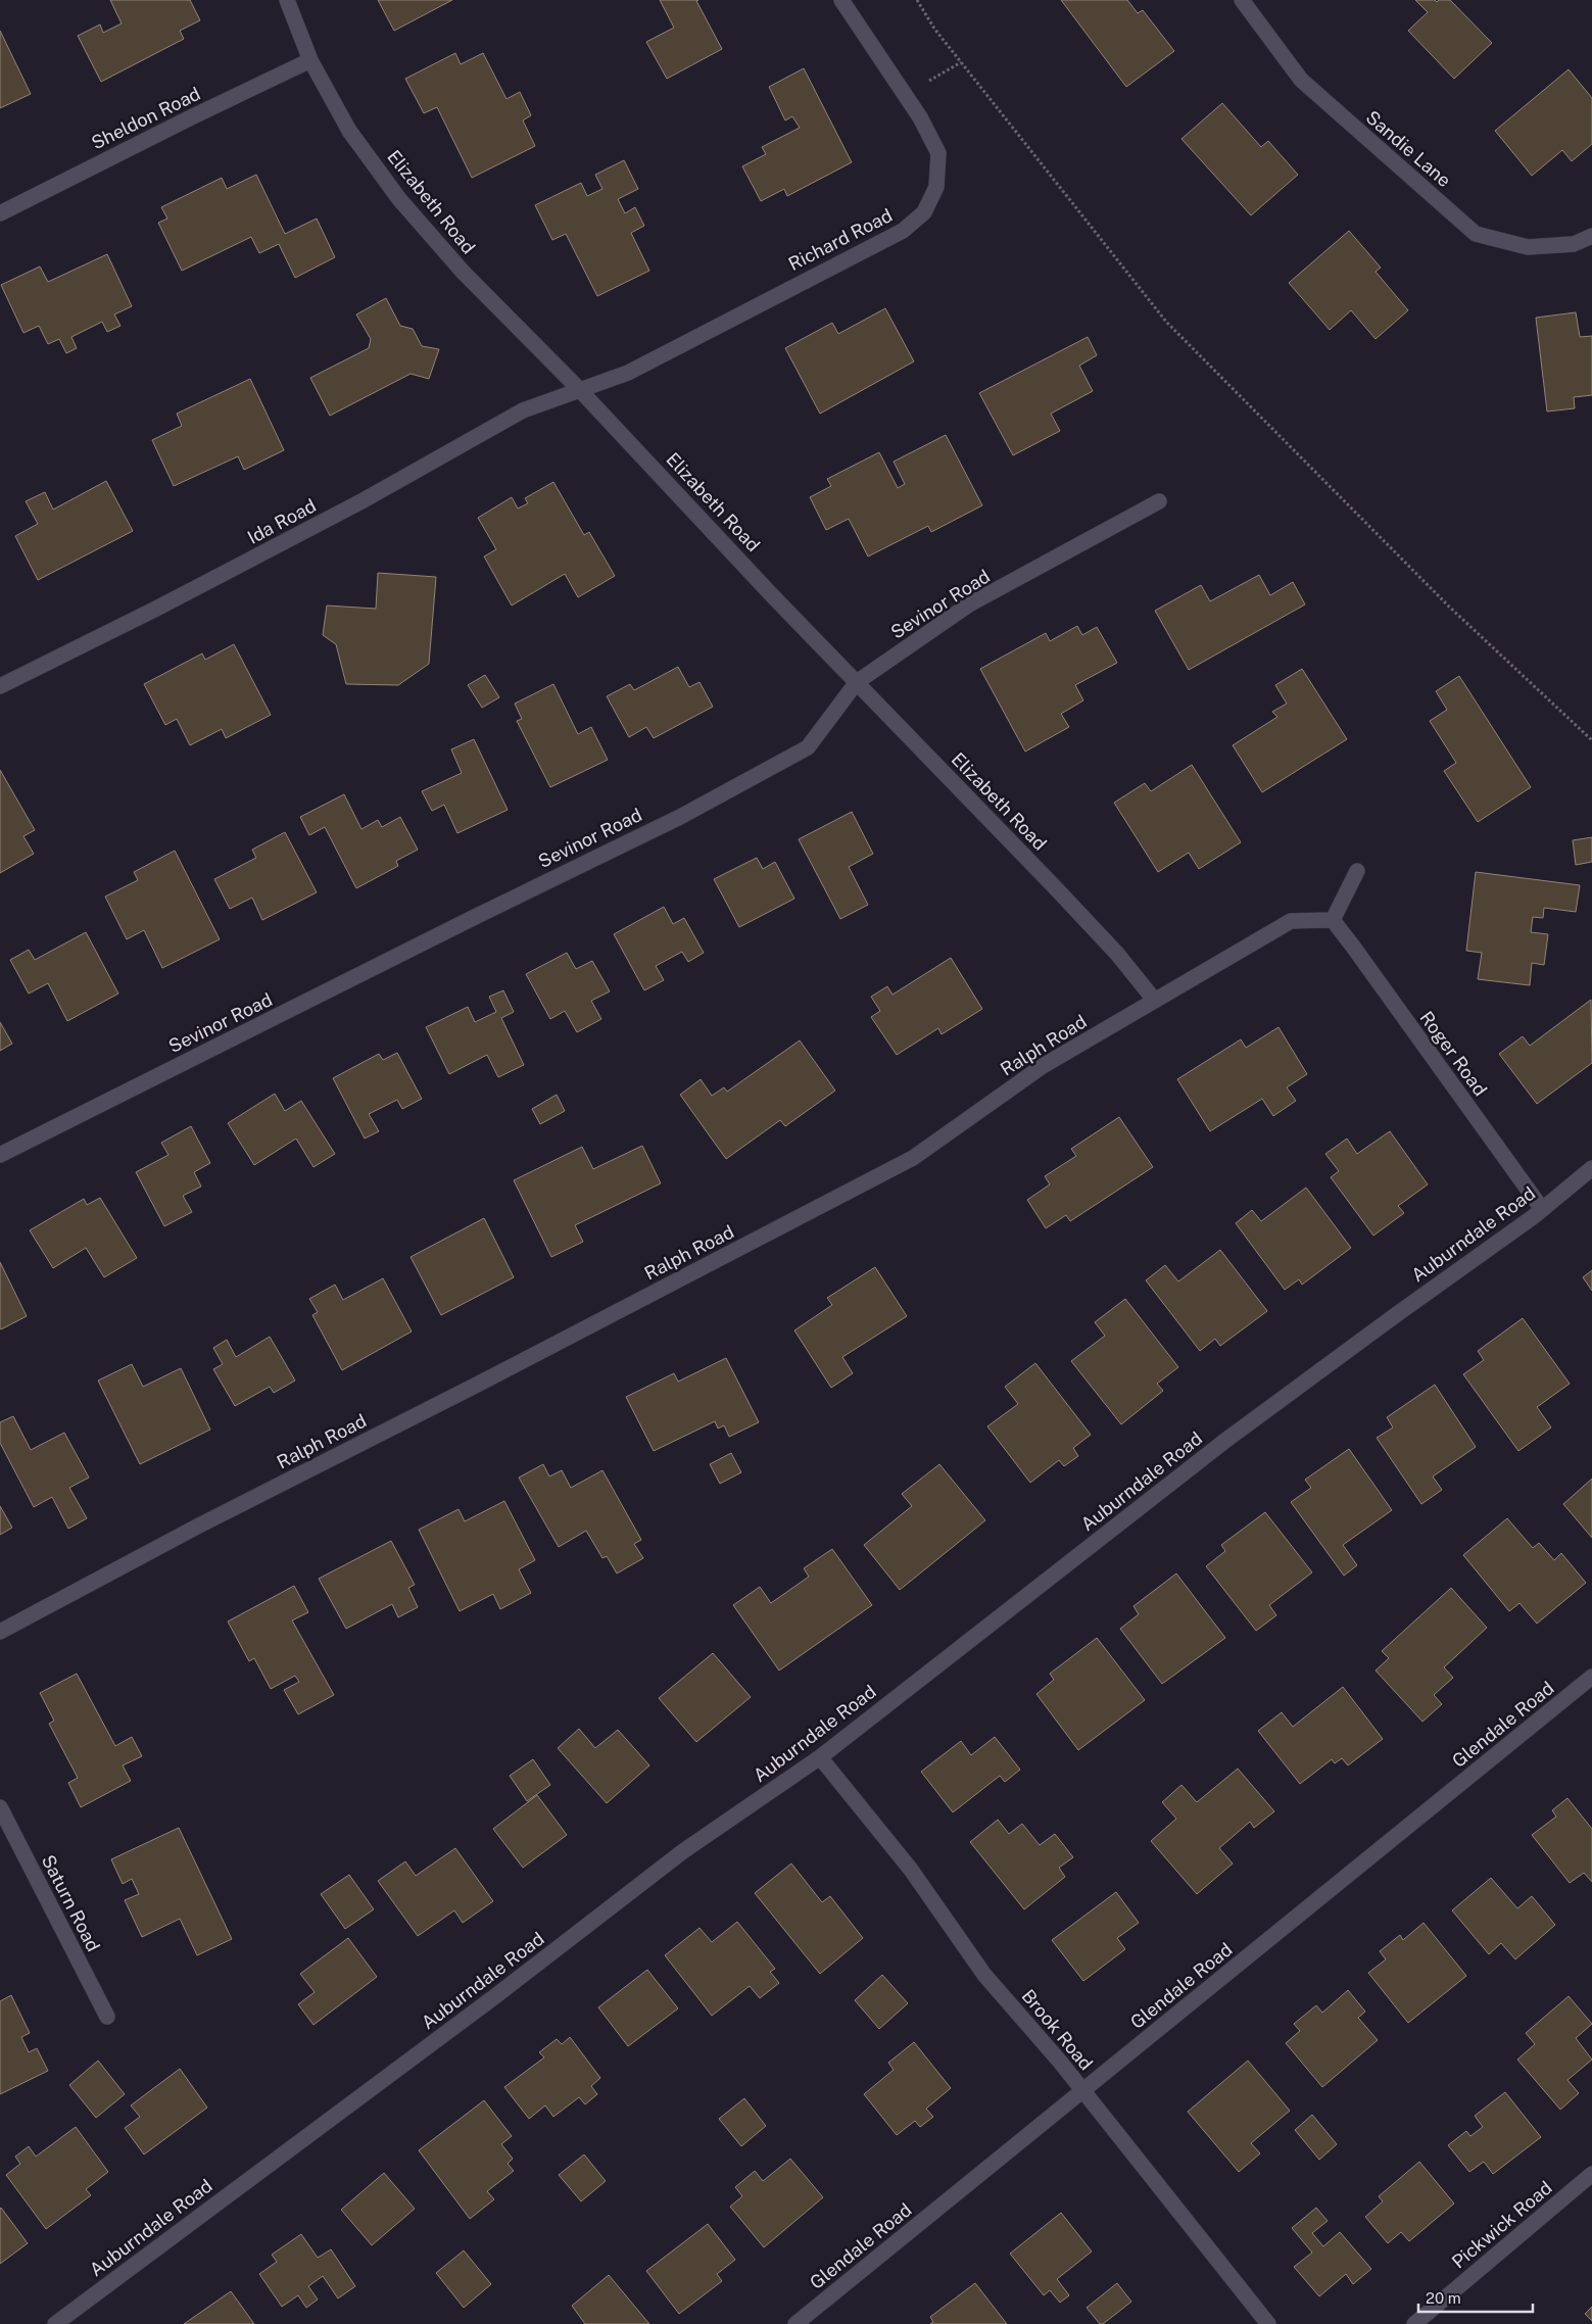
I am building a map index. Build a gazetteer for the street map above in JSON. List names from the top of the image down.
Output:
{
  "streets": {
    "street": [
      "Sheldon Road",
      "Sandie Lane",
      "Elizabeth Road",
      "Richard Road",
      "Ida Road",
      "Sevinor Road",
      "Ralph Road",
      "Roger Road",
      "Auburndale Road",
      "Glendale Road",
      "Saturn Road",
      "Brook Road",
      "Pickwick Road"
    ]
  },
  "crossings": [
    ["Sheldon Road", "Elizabeth Road"],
    ["Elizabeth Road", "Richard Road"],
    ["Elizabeth Road", "Ida Road"],
    ["Elizabeth Road", "Sevinor Road"],
    ["Elizabeth Road", "Ralph Road"],
    ["Richard Road", "Ida Road"],
    ["Ralph Road", "Roger Road"],
    ["Roger Road", "Auburndale Road"],
    ["Auburndale Road", "Brook Road"],
    ["Glendale Road", "Brook Road"]
  ],
  "scale_bar": "20 m"
}
